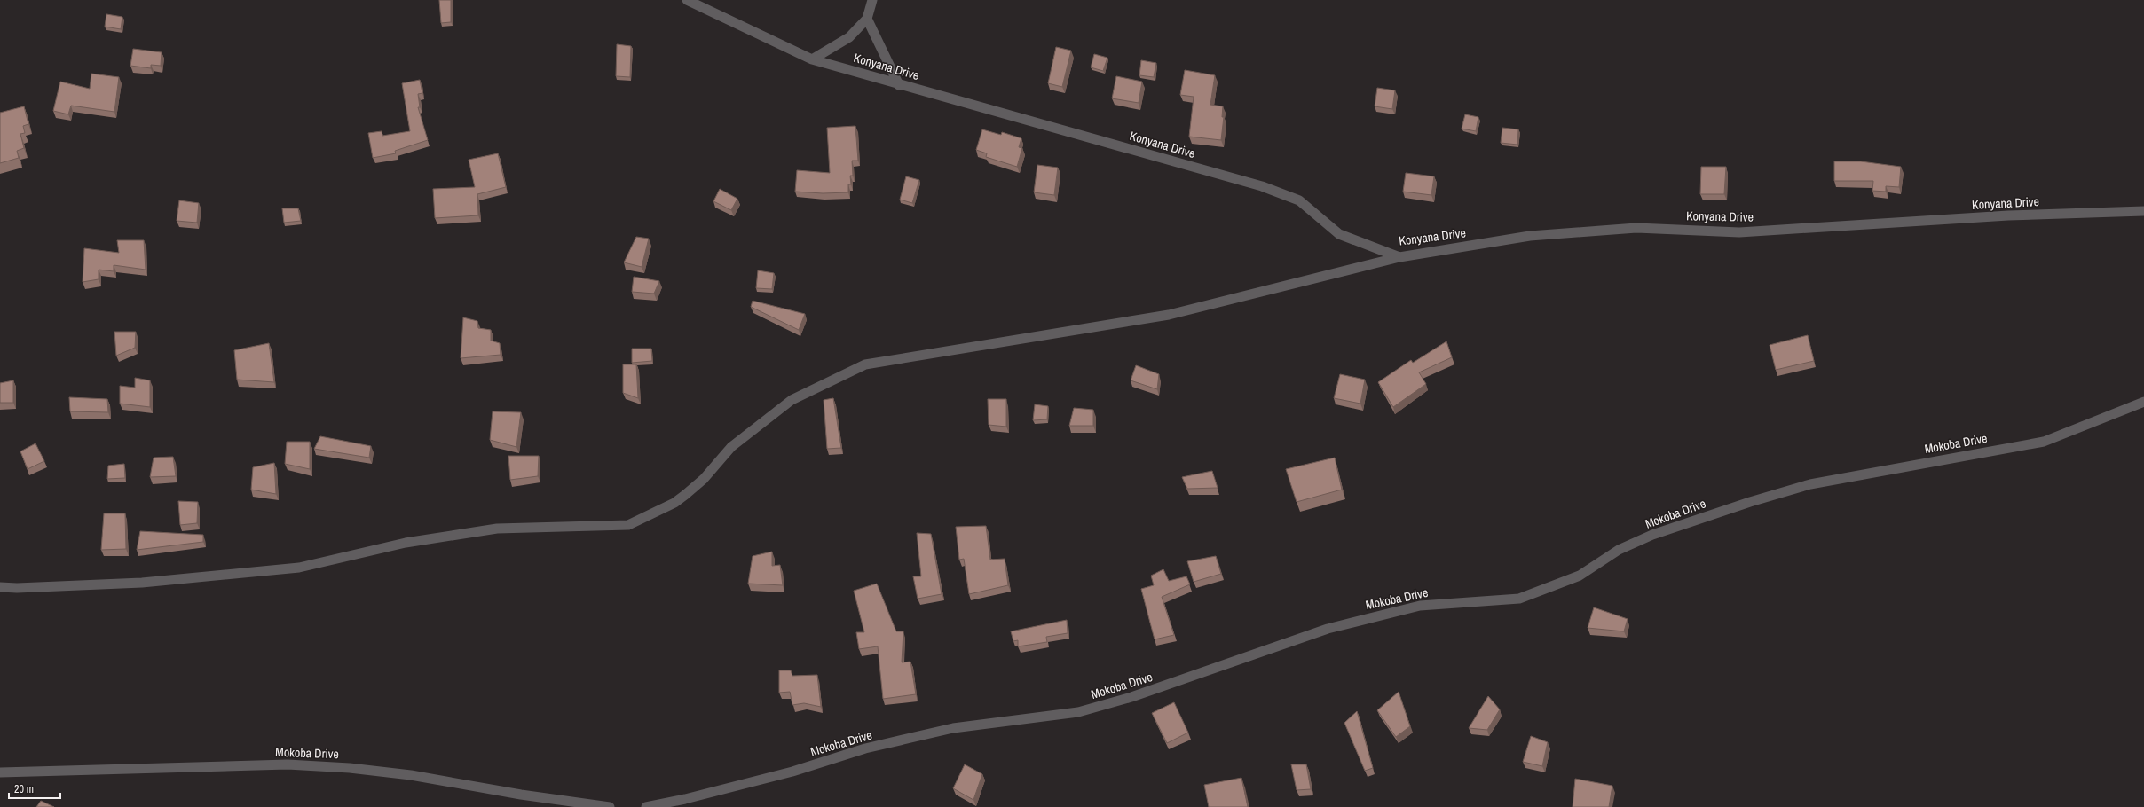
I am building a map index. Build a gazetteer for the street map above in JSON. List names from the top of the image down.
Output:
{
  "streets": {
    "street": ["Konyana Drive", "Mokoba Drive"]
  },
  "scale_bar": "20 m"
}
